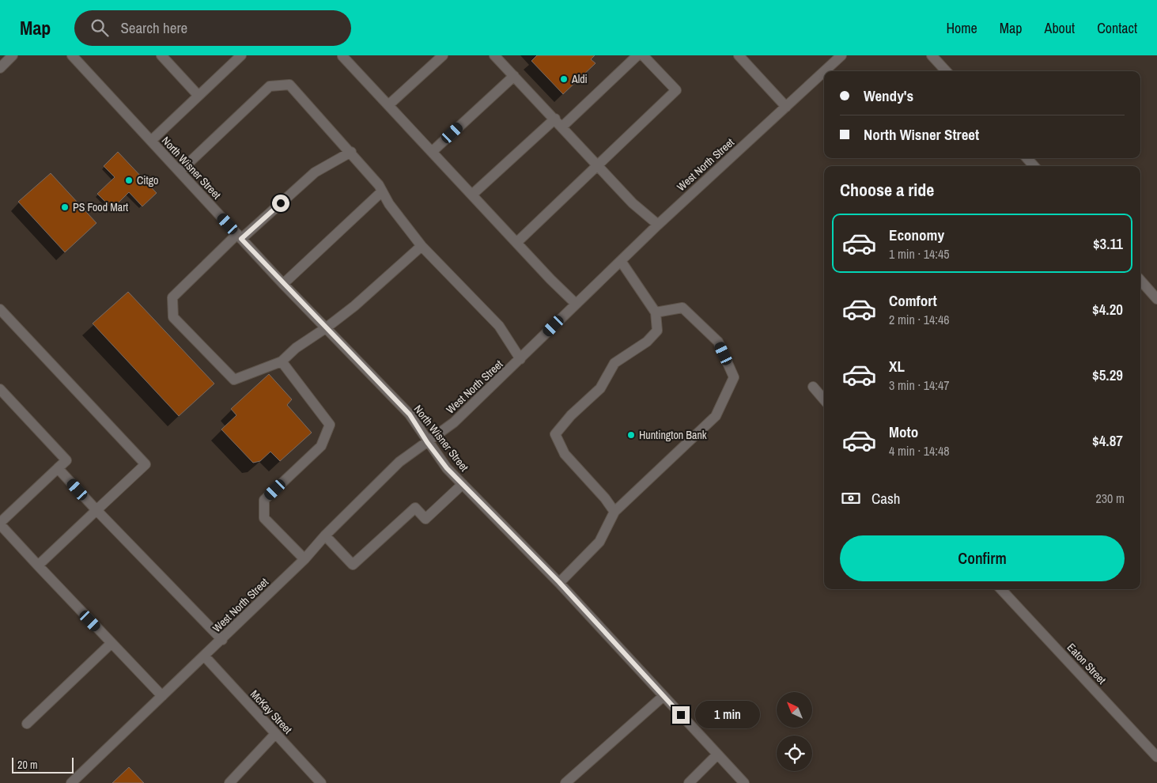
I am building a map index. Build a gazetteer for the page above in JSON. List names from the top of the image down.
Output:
{
  "streets": {
    "street": [
      "West North Street",
      "North Wisner Street",
      "Eaton Street",
      "McKay Street"
    ]
  },
  "crossings": [
    ["West North Street", "North Wisner Street"],
    ["West North Street", "McKay Street"]
  ],
  "places": [
    "Aldi",
    "Citgo",
    "PS Food Mart",
    "Huntington Bank"
  ],
  "scale_bar": "20 m",
  "north": "top left",
  "page": {
    "header": "Map",
    "search": "Search here",
    "nav": [
      "Home",
      "Map",
      "About",
      "Contact"
    ],
    "banner": ["Wendy's", "North Wisner Street"],
    "heading": "Choose a ride",
    "list": [
      {
        "name": "Economy",
        "note": "1 min · 14:45",
        "value": "$3.11"
      },
      {
        "name": "Comfort",
        "note": "2 min · 14:46",
        "value": "$4.20"
      },
      {
        "name": "XL",
        "note": "3 min · 14:47",
        "value": "$5.29"
      },
      {
        "name": "Moto",
        "note": "4 min · 14:48",
        "value": "$4.87"
      }
    ],
    "pay": ["Cash", "230 m"],
    "buttons": "Confirm",
    "bubble": "1 min",
    "scale": "20 m"
  }
}
